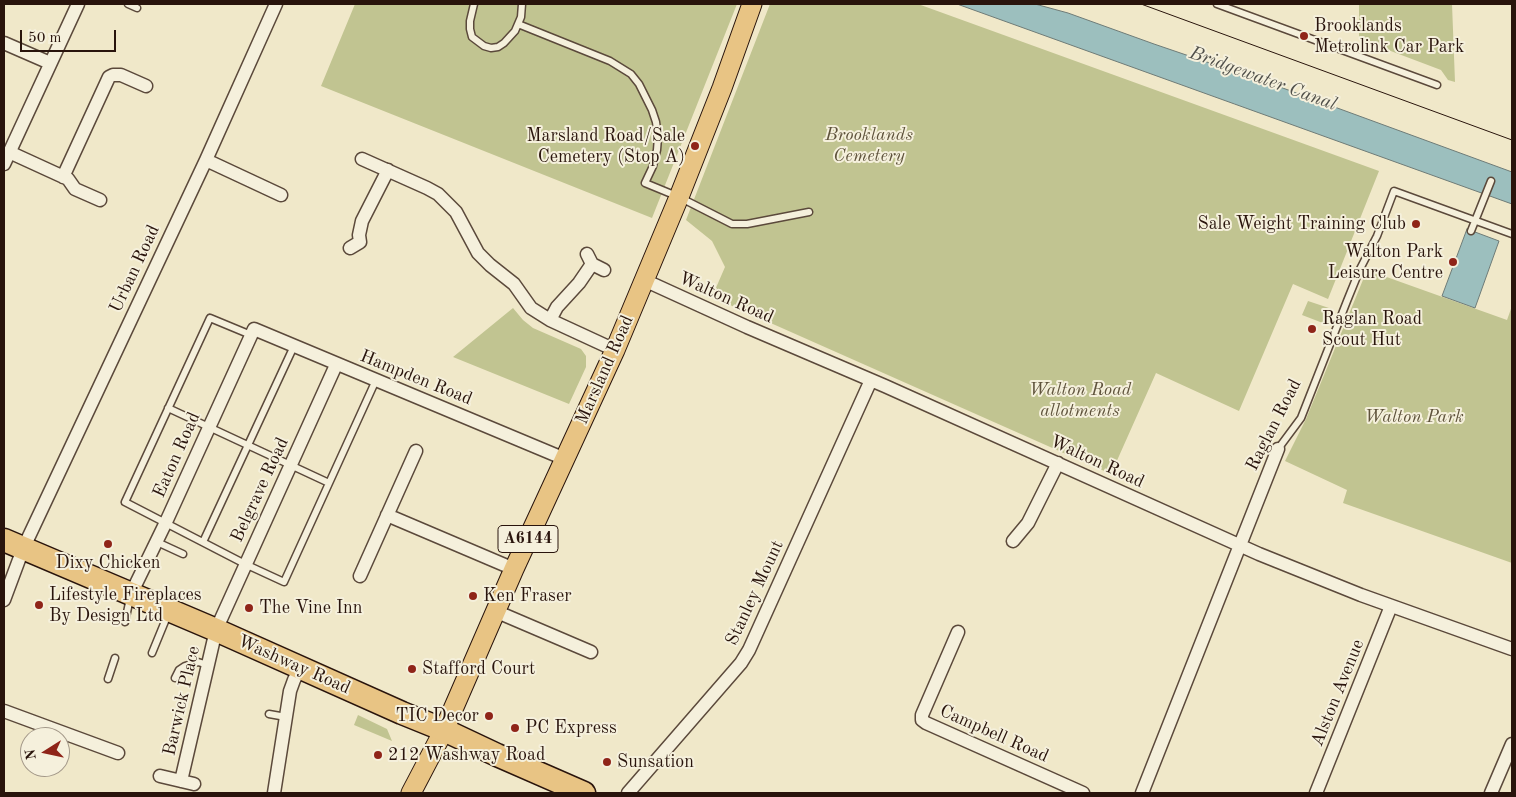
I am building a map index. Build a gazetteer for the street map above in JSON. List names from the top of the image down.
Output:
{
  "streets": {
    "highway": ["Washway Road"],
    "main road": ["Marsland Road", "A6144"],
    "street": [
      "Urban Road",
      "Walton Road",
      "Hampden Road",
      "Raglan Road",
      "Eaton Road",
      "Belgrave Road",
      "Stanley Mount",
      "Alston Avenue",
      "Barwick Place",
      "Campbell Road"
    ]
  },
  "crossings": [
    ["Urban Road", "Washway Road"],
    ["Walton Road", "Marsland Road"],
    ["Walton Road", "Raglan Road"],
    ["Walton Road", "Stanley Mount"],
    ["Walton Road", "Alston Avenue"],
    ["Marsland Road", "Hampden Road"],
    ["Marsland Road", "A6144"],
    ["Marsland Road", "Washway Road"],
    ["Hampden Road", "Eaton Road"],
    ["Hampden Road", "Belgrave Road"],
    ["Eaton Road", "Washway Road"],
    ["Belgrave Road", "Washway Road"],
    ["Belgrave Road", "Barwick Place"],
    ["A6144", "Washway Road"],
    ["Washway Road", "Barwick Place"]
  ],
  "water": ["Bridgewater Canal"],
  "parks": ["Brooklands Cemetery", "Walton Road allotments", "Walton Park"],
  "places": [
    "Brooklands Metrolink Car Park",
    "Marsland Road/Sale Cemetery (Stop A)",
    "Sale Weight Training Club",
    "Walton Park Leisure Centre",
    "Raglan Road Scout Hut",
    "Dixy Chicken",
    "Ken Fraser",
    "Lifestyle Fireplaces By Design Ltd",
    "The Vine Inn",
    "Stafford Court",
    "TIC Decor",
    "PC Express",
    "212 Washway Road",
    "Sunsation"
  ],
  "scale_bar": "50 m",
  "north": "left"
}
